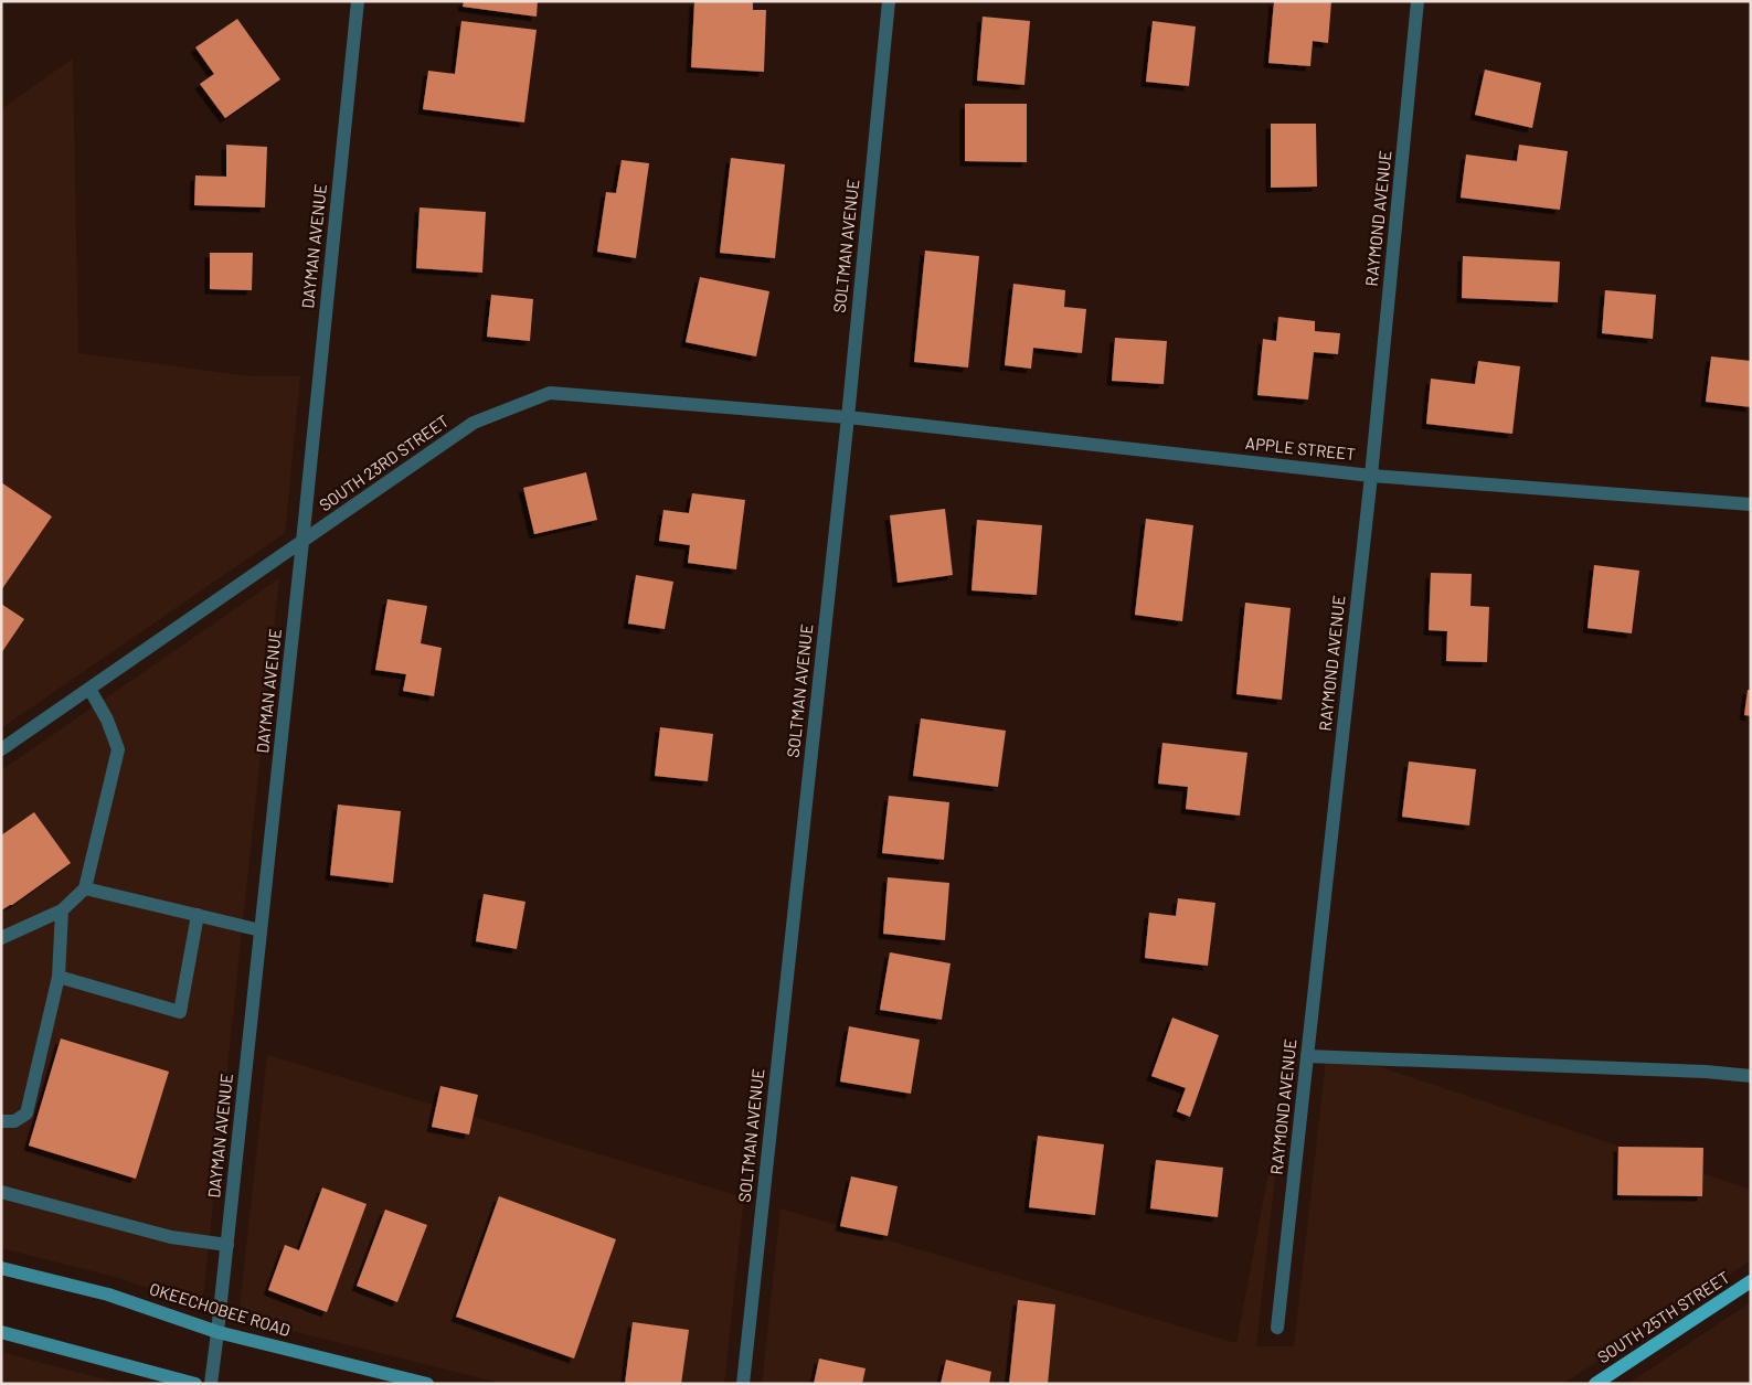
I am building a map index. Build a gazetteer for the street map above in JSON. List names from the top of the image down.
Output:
{
  "streets": {
    "main road": ["OKEECHOBEE ROAD", "SOUTH 25TH STREET"],
    "street": [
      "RAYMOND AVENUE",
      "DAYMAN AVENUE",
      "SOLTMAN AVENUE",
      "APPLE STREET",
      "SOUTH 23RD STREET"
    ]
  },
  "crossings": [
    ["RAYMOND AVENUE", "APPLE STREET"],
    ["DAYMAN AVENUE", "SOUTH 23RD STREET"],
    ["DAYMAN AVENUE", "OKEECHOBEE ROAD"],
    ["SOLTMAN AVENUE", "APPLE STREET"],
    ["SOLTMAN AVENUE", "SOUTH 23RD STREET"],
    ["APPLE STREET", "SOUTH 23RD STREET"]
  ]
}
